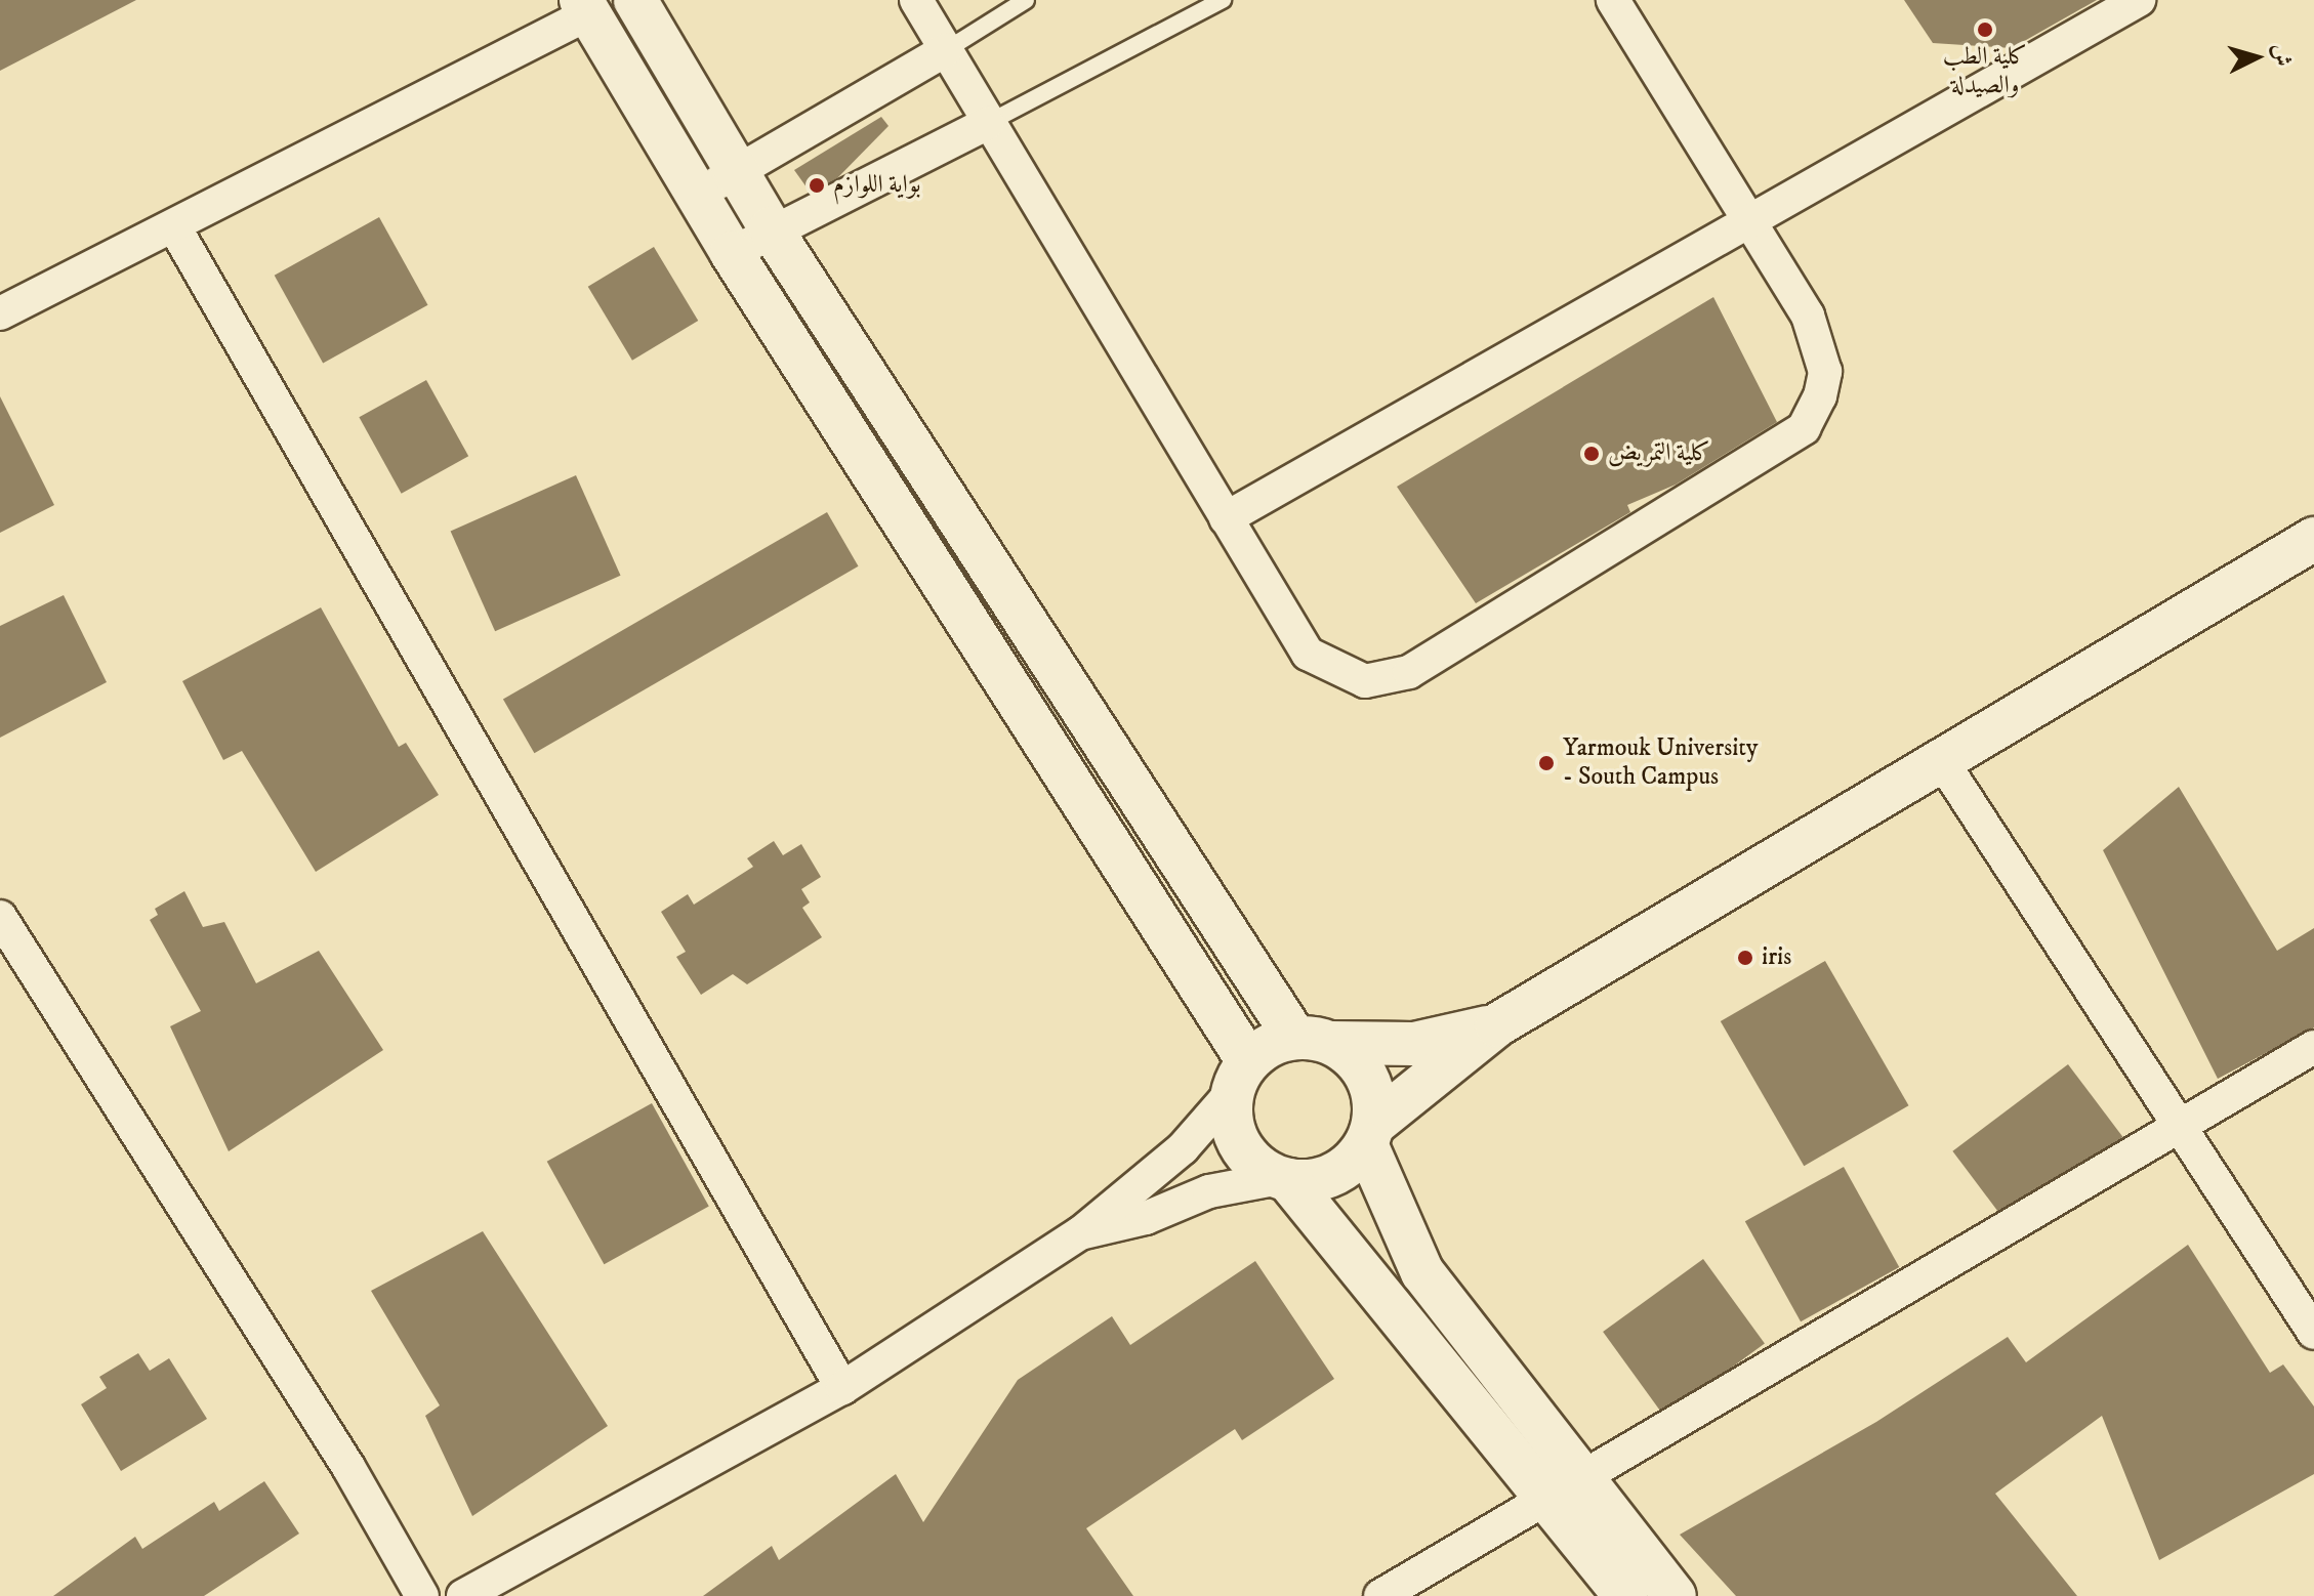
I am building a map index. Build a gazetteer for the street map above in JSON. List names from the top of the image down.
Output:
{
  "places": [
    "كلية الطب والصيدلة",
    "بواية اللوازم",
    "كلية التمريض",
    "Yarmouk University - South Campus",
    "iris"
  ],
  "north": "right"
}
